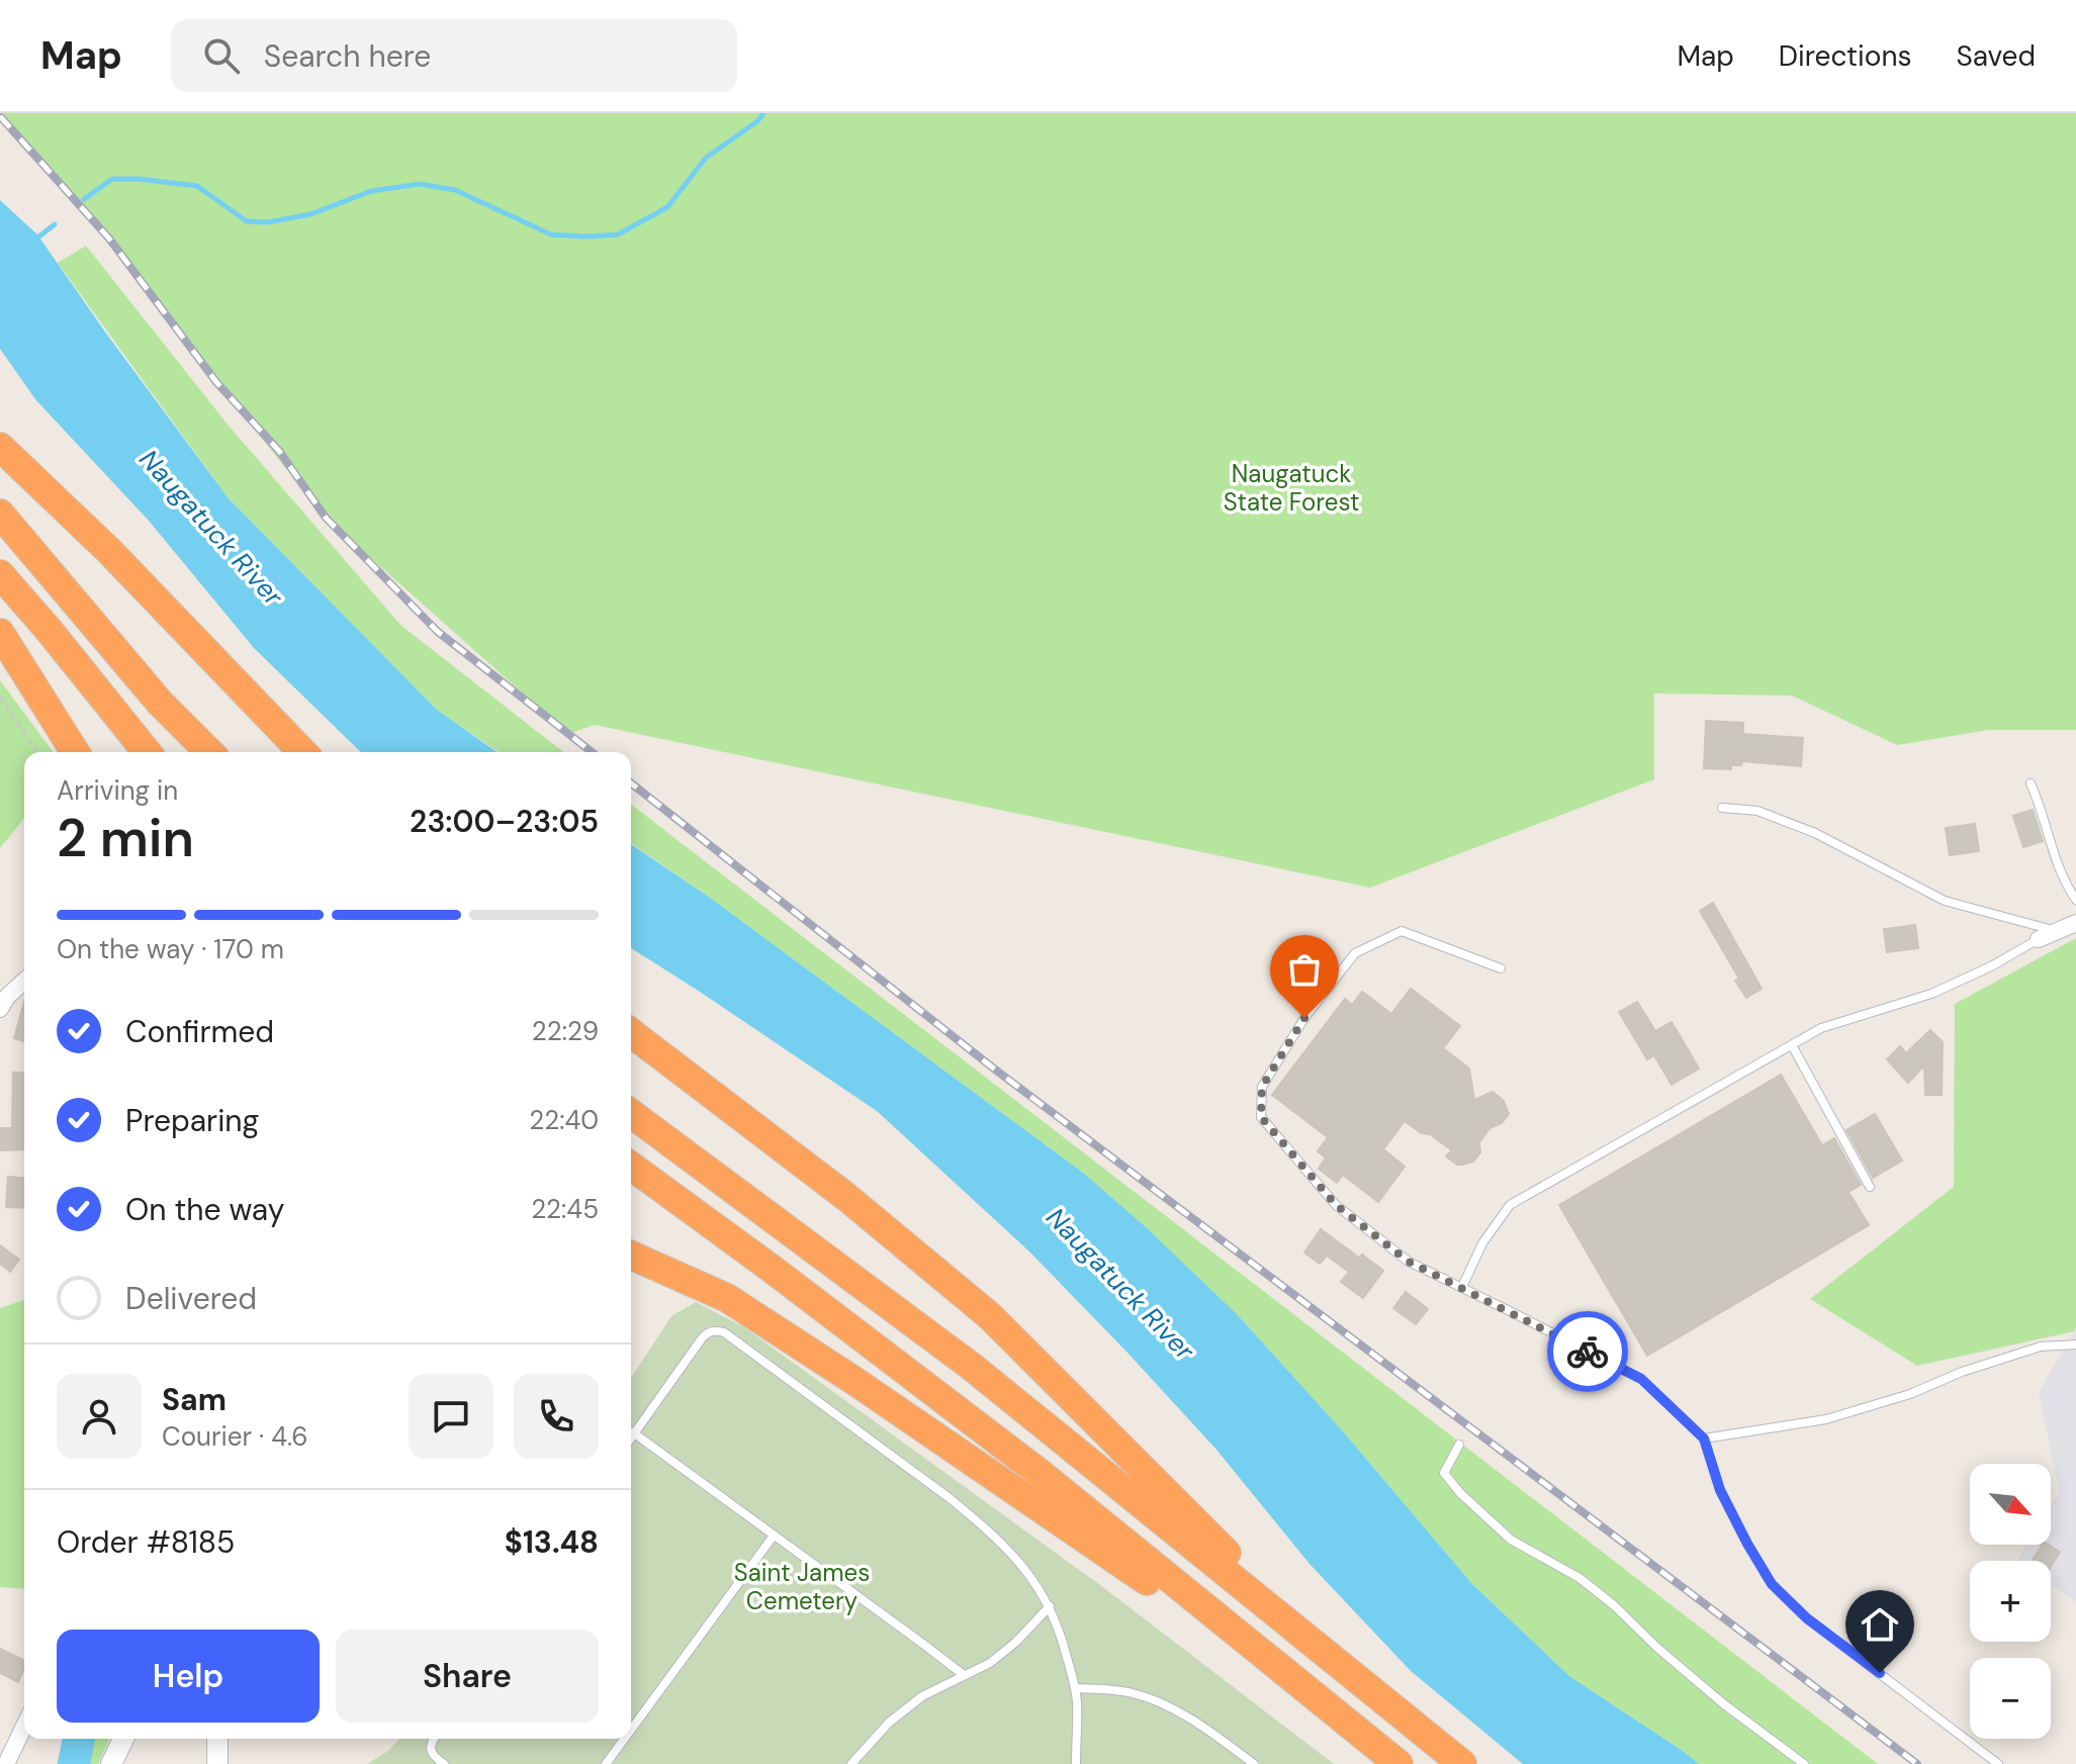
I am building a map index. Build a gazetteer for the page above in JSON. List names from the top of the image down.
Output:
{
  "water": ["Naugatuck River"],
  "parks": ["Naugatuck State Forest", "Saint James Cemetery"],
  "north": "bottom right",
  "page": {
    "header": "Map",
    "search": "Search here",
    "nav": ["Map", "Directions", "Saved"],
    "heading": ["2 min", "Arriving in", "23:00–23:05"],
    "panel": [
      "Sam",
      "Courier · 4.6",
      "Order #8185",
      "$13.48"
    ],
    "bar": "On the way · 170 m",
    "list": [
      ["Confirmed", "22:29"],
      ["Preparing", "22:40"],
      ["On the way", "22:45"],
      "Delivered"
    ],
    "map_buttons": ["+", "−"],
    "buttons": ["Help", "Share"]
  }
}
